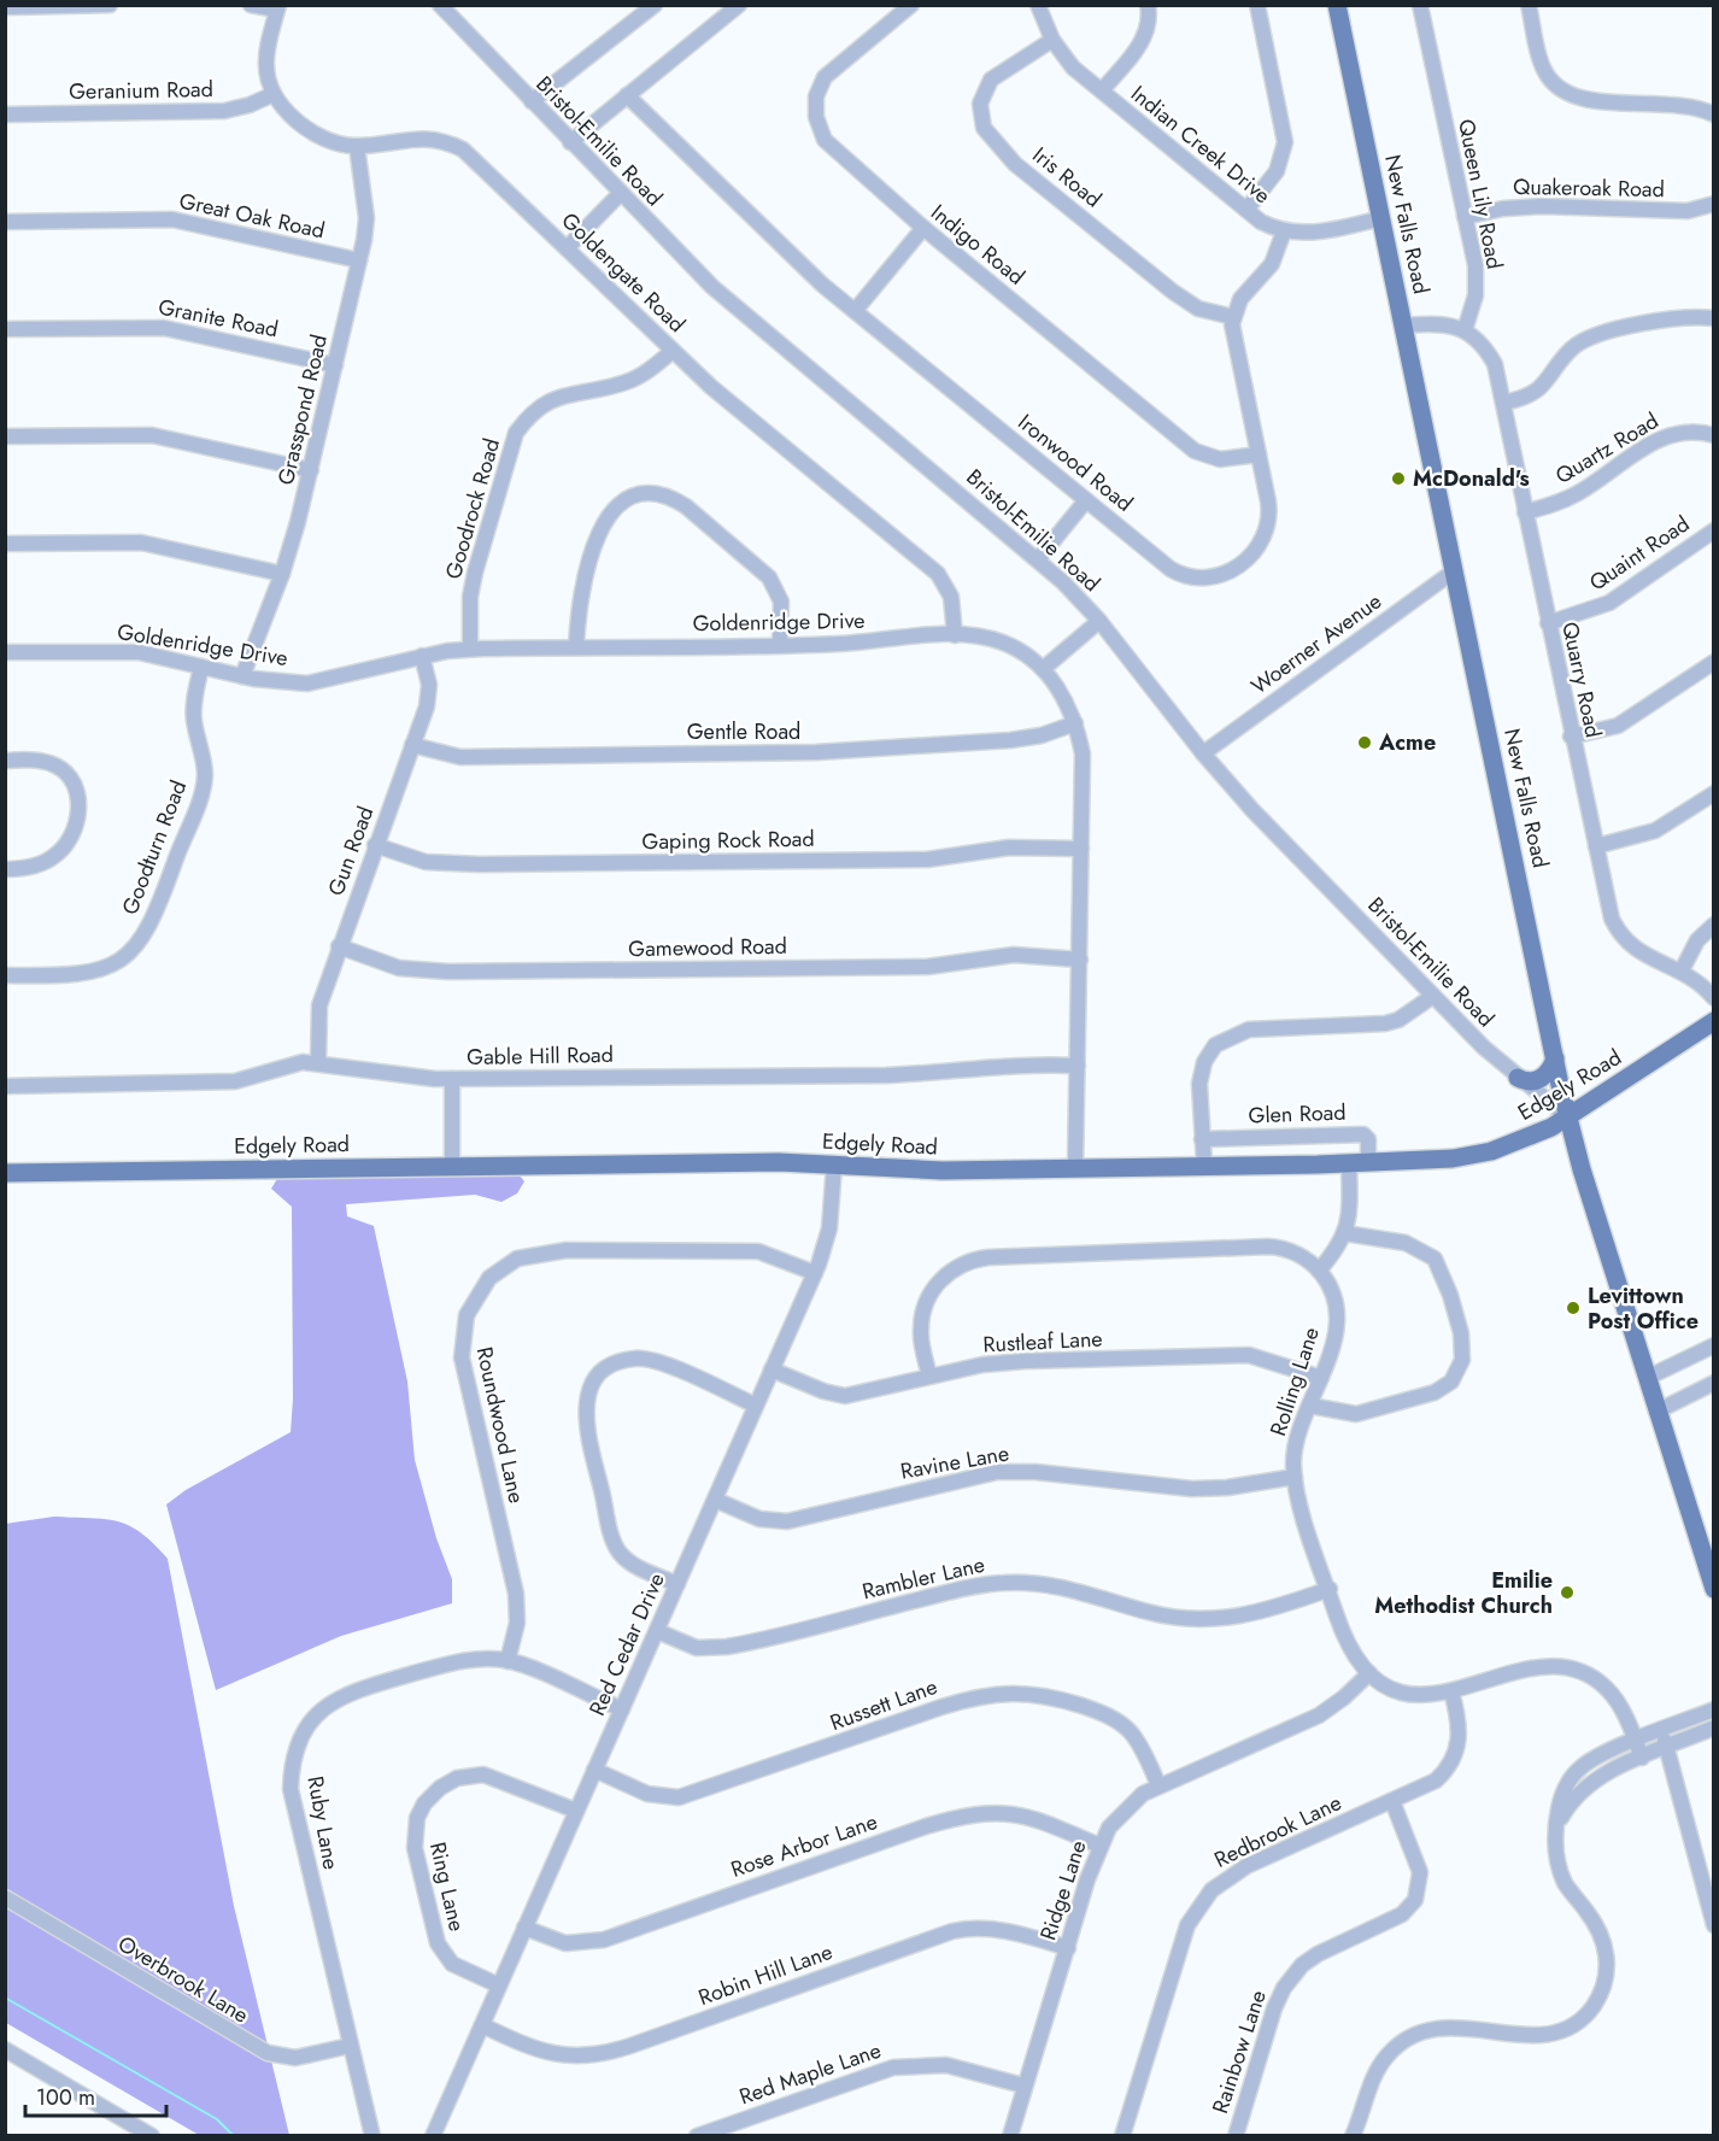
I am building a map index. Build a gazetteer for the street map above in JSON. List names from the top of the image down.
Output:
{
  "streets": {
    "main road": ["New Falls Road", "Edgely Road"],
    "street": [
      "Geranium Road",
      "Bristol-Emilie Road",
      "Indian Creek Drive",
      "Iris Road",
      "Quakeroak Road",
      "Queen Lily Road",
      "Great Oak Road",
      "Indigo Road",
      "Goldengate Road",
      "Granite Road",
      "Grasspond Road",
      "Quartz Road",
      "Ironwood Road",
      "Goodrock Road",
      "Quaint Road",
      "Goldenridge Drive",
      "Woerner Avenue",
      "Quarry Road",
      "Gentle Road",
      "Gaping Rock Road",
      "Goodturn Road",
      "Gun Road",
      "Gamewood Road",
      "Gable Hill Road",
      "Glen Road",
      "Rustleaf Lane",
      "Rolling Lane",
      "Roundwood Lane",
      "Ravine Lane",
      "Rambler Lane",
      "Red Cedar Drive",
      "Russett Lane",
      "Ruby Lane",
      "Redbrook Lane",
      "Rose Arbor Lane",
      "Ring Lane",
      "Ridge Lane",
      "Robin Hill Lane",
      "Overbrook Lane",
      "Rainbow Lane",
      "Red Maple Lane"
    ]
  },
  "crossings": [
    ["Geranium Road", "Goldengate Road"],
    ["Bristol-Emilie Road", "New Falls Road"],
    ["Bristol-Emilie Road", "Woerner Avenue"],
    ["Bristol-Emilie Road", "Edgely Road"],
    ["Indian Creek Drive", "Iris Road"],
    ["Indian Creek Drive", "New Falls Road"],
    ["Iris Road", "Ironwood Road"],
    ["Quakeroak Road", "Queen Lily Road"],
    ["Queen Lily Road", "Quarry Road"],
    ["Great Oak Road", "Grasspond Road"],
    ["New Falls Road", "Woerner Avenue"],
    ["New Falls Road", "Edgely Road"],
    ["Indigo Road", "Ironwood Road"],
    ["Goldengate Road", "Grasspond Road"],
    ["Goldengate Road", "Goodrock Road"],
    ["Goldengate Road", "Goldenridge Drive"],
    ["Granite Road", "Grasspond Road"],
    ["Grasspond Road", "Goldenridge Drive"],
    ["Quartz Road", "Quarry Road"],
    ["Goodrock Road", "Goldenridge Drive"],
    ["Quaint Road", "Quarry Road"],
    ["Goldenridge Drive", "Gentle Road"],
    ["Goldenridge Drive", "Gaping Rock Road"],
    ["Goldenridge Drive", "Goodturn Road"],
    ["Goldenridge Drive", "Gun Road"],
    ["Goldenridge Drive", "Gamewood Road"],
    ["Goldenridge Drive", "Gable Hill Road"],
    ["Goldenridge Drive", "Edgely Road"],
    ["Gentle Road", "Gun Road"],
    ["Gaping Rock Road", "Gun Road"],
    ["Gun Road", "Gamewood Road"],
    ["Gun Road", "Gable Hill Road"],
    ["Edgely Road", "Glen Road"],
    ["Edgely Road", "Red Cedar Drive"],
    ["Rustleaf Lane", "Rolling Lane"],
    ["Rustleaf Lane", "Red Cedar Drive"],
    ["Rolling Lane", "Ravine Lane"],
    ["Rolling Lane", "Rambler Lane"],
    ["Rolling Lane", "Redbrook Lane"],
    ["Rolling Lane", "Ridge Lane"],
    ["Roundwood Lane", "Red Cedar Drive"],
    ["Roundwood Lane", "Ruby Lane"],
    ["Ravine Lane", "Red Cedar Drive"],
    ["Rambler Lane", "Red Cedar Drive"],
    ["Red Cedar Drive", "Russett Lane"],
    ["Red Cedar Drive", "Ruby Lane"],
    ["Red Cedar Drive", "Rose Arbor Lane"],
    ["Red Cedar Drive", "Ring Lane"],
    ["Red Cedar Drive", "Robin Hill Lane"],
    ["Russett Lane", "Ridge Lane"],
    ["Ruby Lane", "Overbrook Lane"],
    ["Redbrook Lane", "Rainbow Lane"],
    ["Rose Arbor Lane", "Ridge Lane"],
    ["Ridge Lane", "Robin Hill Lane"],
    ["Ridge Lane", "Red Maple Lane"]
  ],
  "places": [
    "McDonald's",
    "Acme",
    "Levittown Post Office",
    "Emilie Methodist Church"
  ],
  "scale_bar": "100 m"
}
